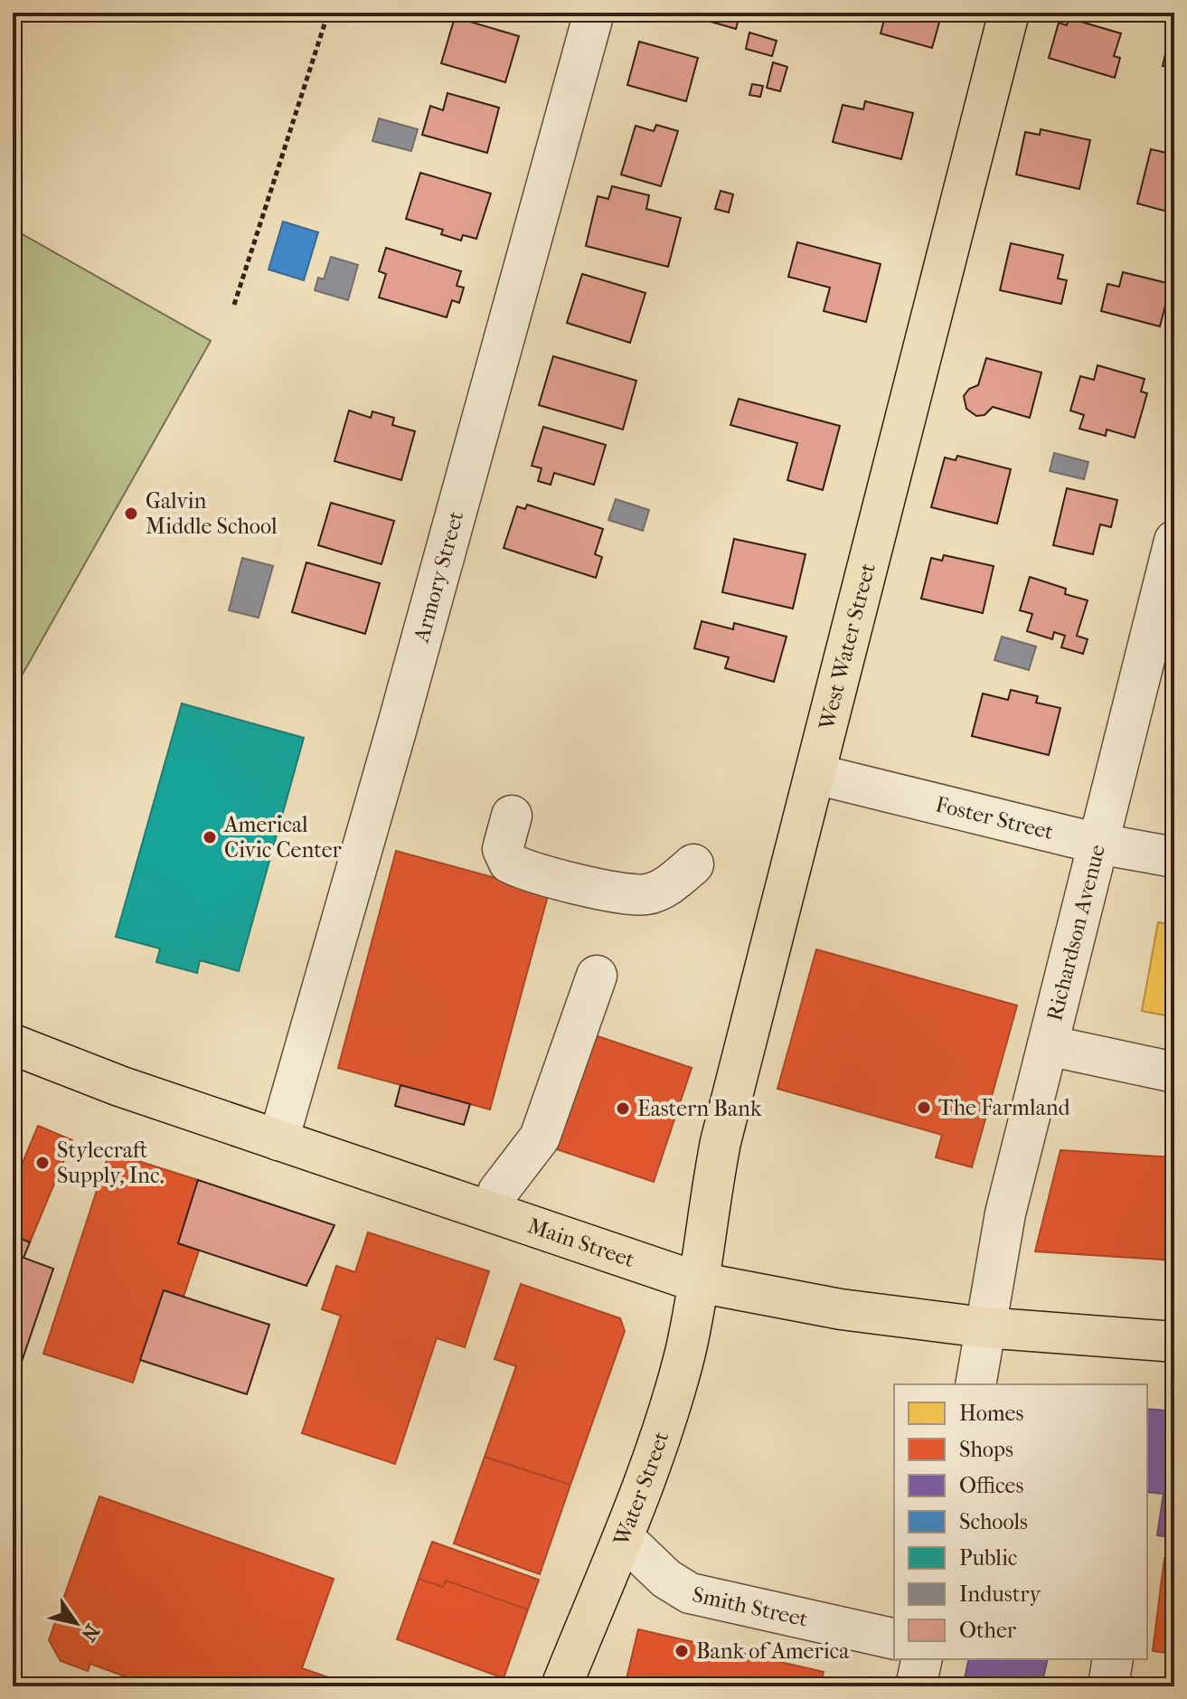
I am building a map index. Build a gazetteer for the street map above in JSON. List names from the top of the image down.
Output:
{
  "streets": {
    "main road": ["West Water Street", "Main Street", "Water Street"],
    "street": [
      "Armory Street",
      "Foster Street",
      "Richardson Avenue",
      "Smith Street"
    ]
  },
  "crossings": [
    ["Armory Street", "Main Street"],
    ["West Water Street", "Foster Street"],
    ["West Water Street", "Main Street"],
    ["West Water Street", "Water Street"],
    ["Foster Street", "Richardson Avenue"],
    ["Richardson Avenue", "Main Street"],
    ["Main Street", "Water Street"],
    ["Water Street", "Smith Street"]
  ],
  "places": [
    "Galvin Middle School",
    "Americal Civic Center",
    "The Farmland",
    "Eastern Bank",
    "Stylecraft Supply, Inc.",
    "Bank of America"
  ],
  "legend": [
    "Homes",
    "Shops",
    "Offices",
    "Schools",
    "Public",
    "Industry",
    "Other"
  ],
  "north": "bottom right"
}
